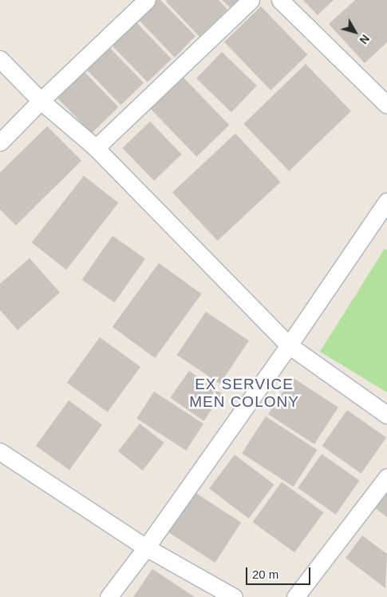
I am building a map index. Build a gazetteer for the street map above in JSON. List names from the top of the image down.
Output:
{
  "districts": ["EX SERVICE MEN COLONY"],
  "scale_bar": "20 m",
  "north": "bottom right"
}
